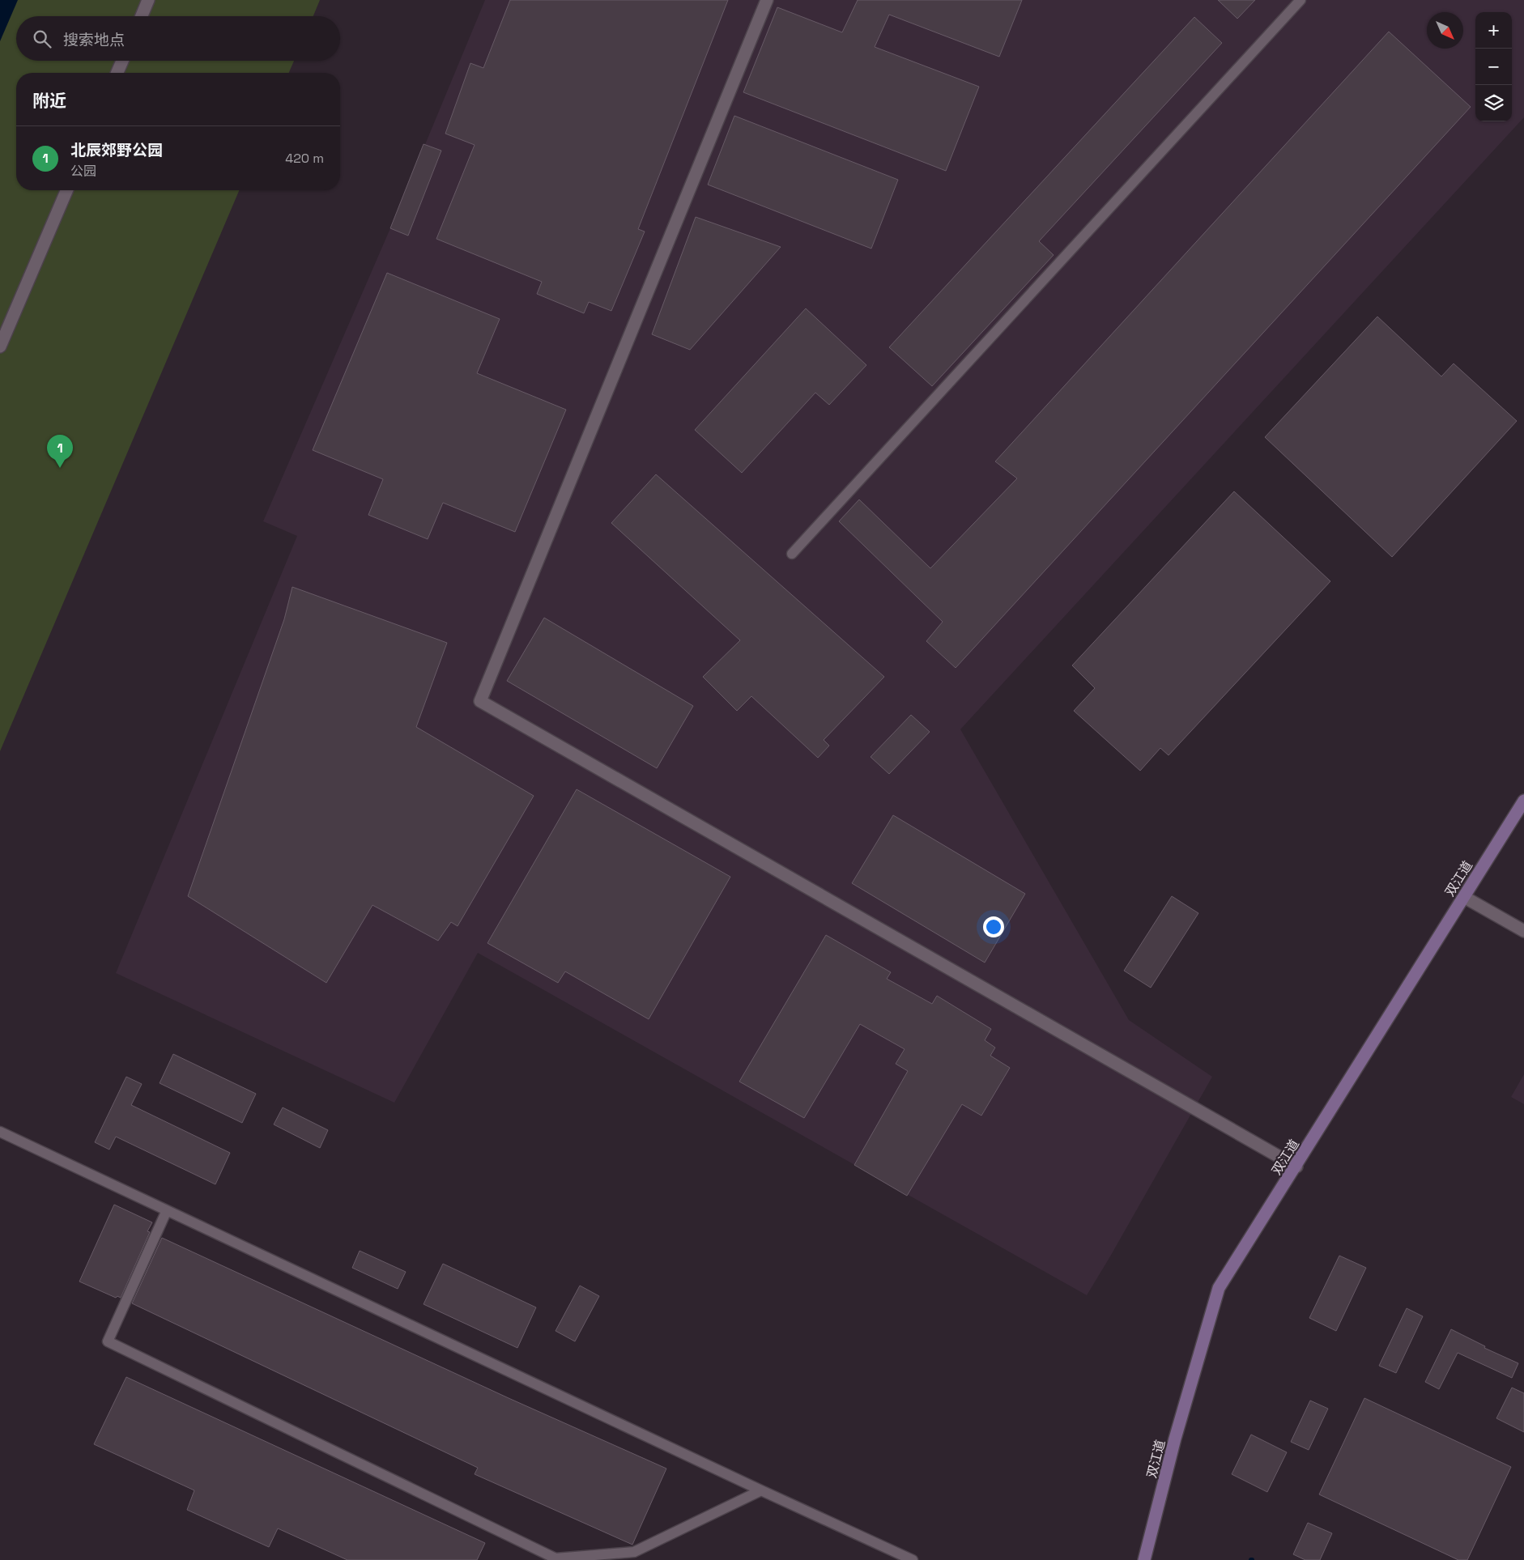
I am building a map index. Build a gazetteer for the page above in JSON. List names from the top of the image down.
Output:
{
  "streets": {
    "main road": ["双江道"]
  },
  "north": "bottom right",
  "page": {
    "map_buttons": ["+", "−"],
    "search": "搜索地点",
    "heading": "附近",
    "list": [
      {
        "mark": "1",
        "name": "北辰郊野公园",
        "note": "公园",
        "value": "420 m"
      }
    ],
    "pins": "1"
  }
}
